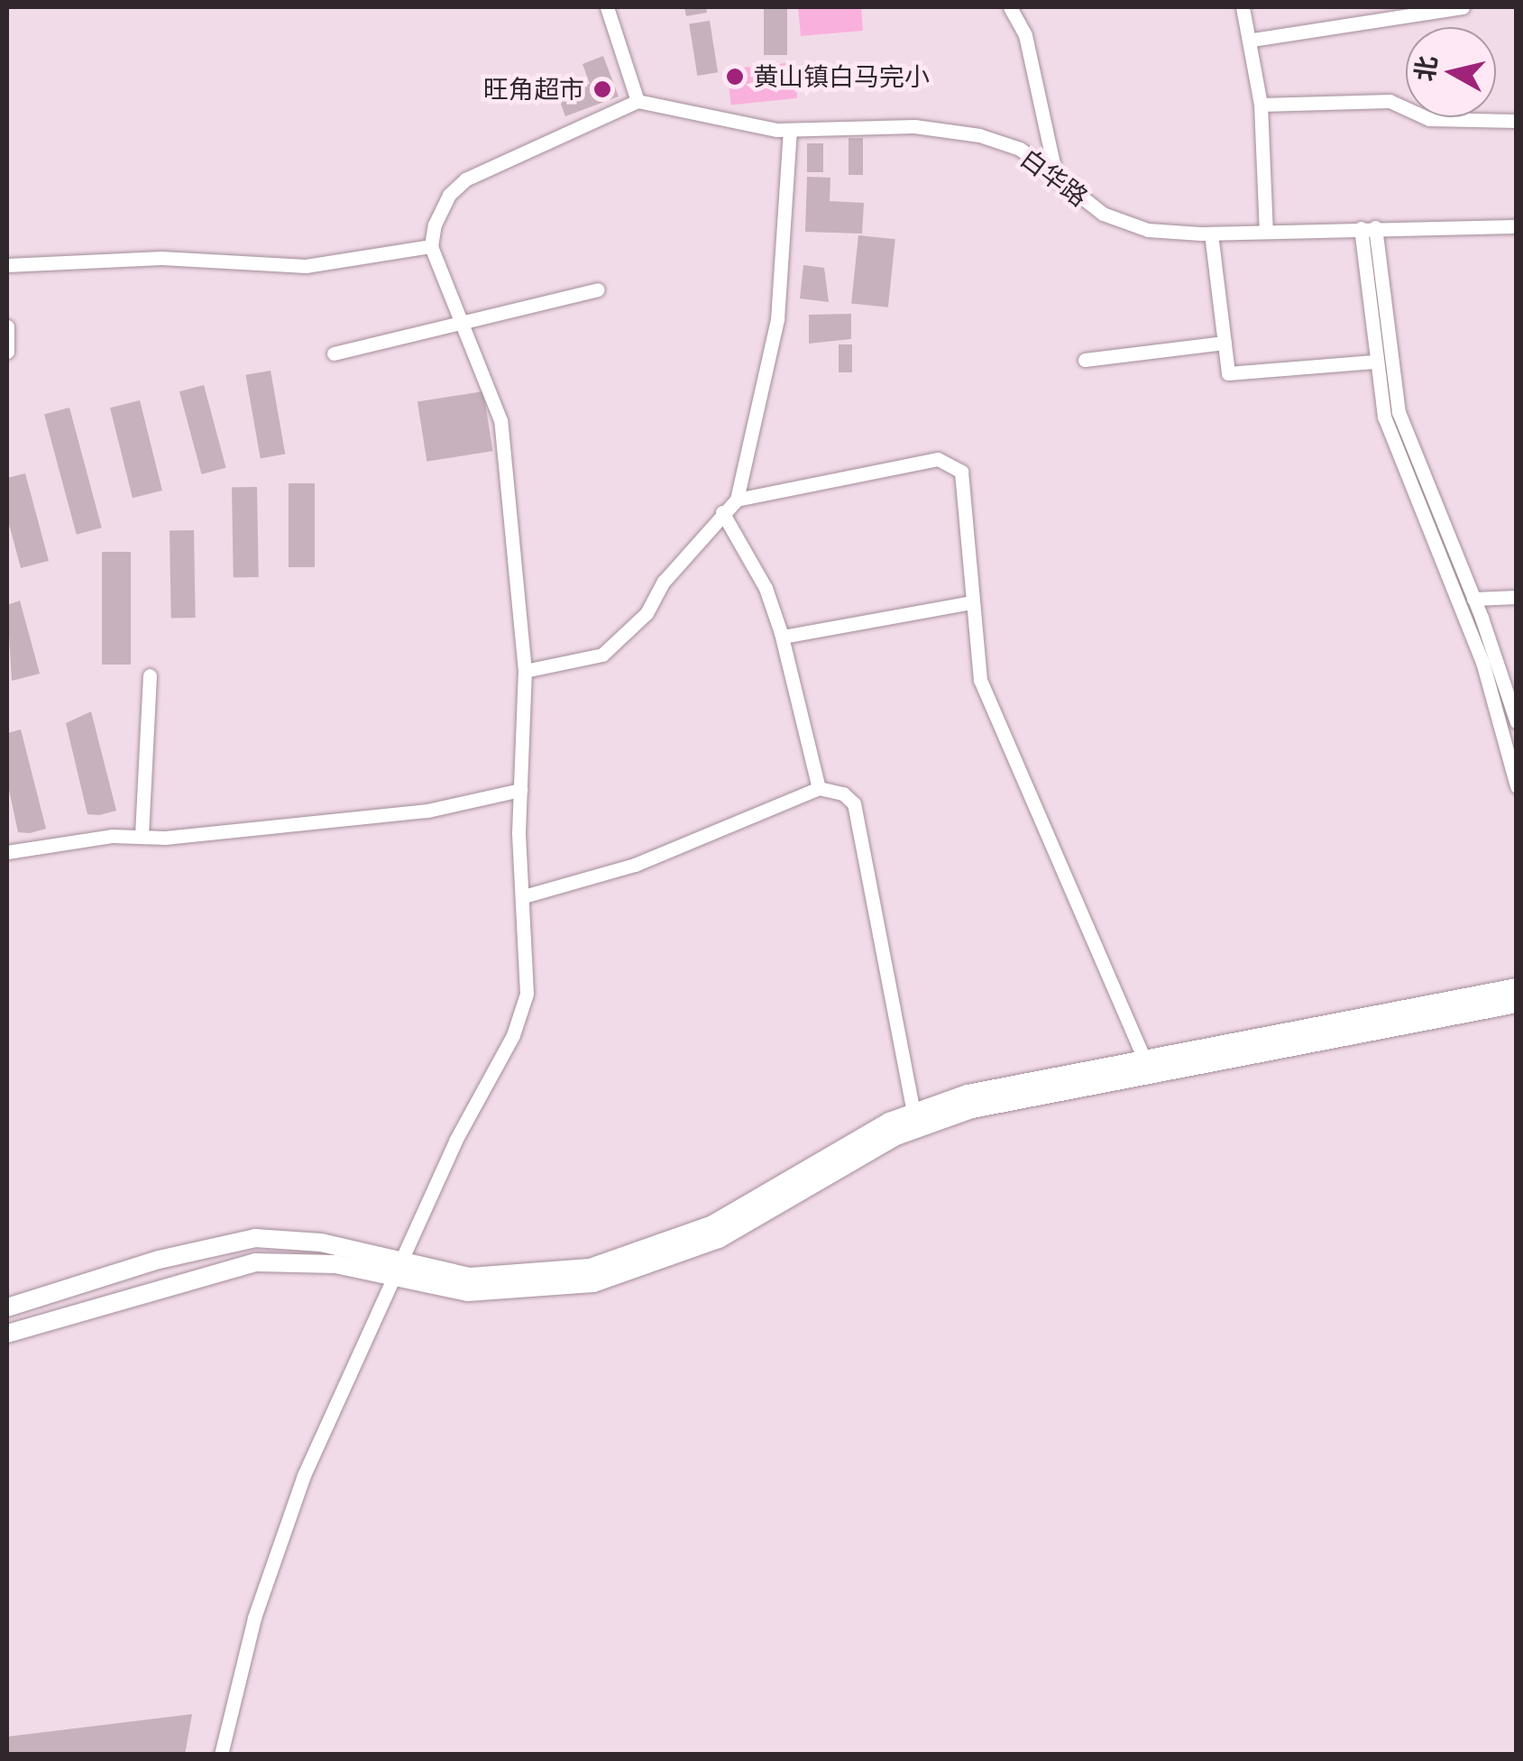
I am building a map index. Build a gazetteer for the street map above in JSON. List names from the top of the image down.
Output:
{
  "streets": {
    "street": ["白华路"]
  },
  "places": ["黄山镇白马完小", "旺角超市"],
  "north": "left"
}
